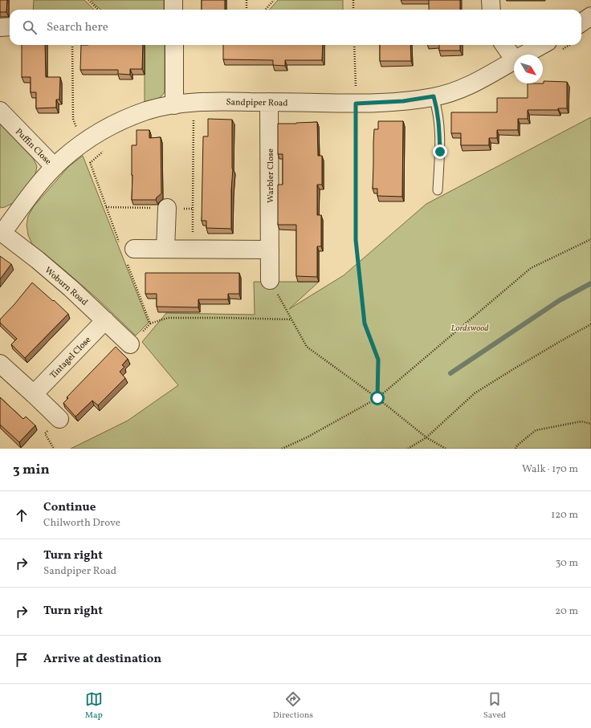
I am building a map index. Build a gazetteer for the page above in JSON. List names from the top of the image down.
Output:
{
  "streets": {
    "street": [
      "Sandpiper Road",
      "Puffin Close",
      "Warbler Close",
      "Woburn Road",
      "Tintagel Close"
    ]
  },
  "crossings": [
    ["Sandpiper Road", "Puffin Close"],
    ["Sandpiper Road", "Warbler Close"],
    ["Sandpiper Road", "Woburn Road"],
    ["Woburn Road", "Tintagel Close"]
  ],
  "parks": ["Lordswood"],
  "north": "bottom right",
  "page": {
    "search": "Search here",
    "heading": ["3 min", "Walk · 170 m"],
    "list": [
      ["Continue", "Chilworth Drove", "120 m"],
      ["Turn right", "Sandpiper Road", "30 m"],
      ["Turn right", "20 m"],
      "Arrive at destination"
    ],
    "nav": ["Map", "Directions", "Saved"]
  }
}
